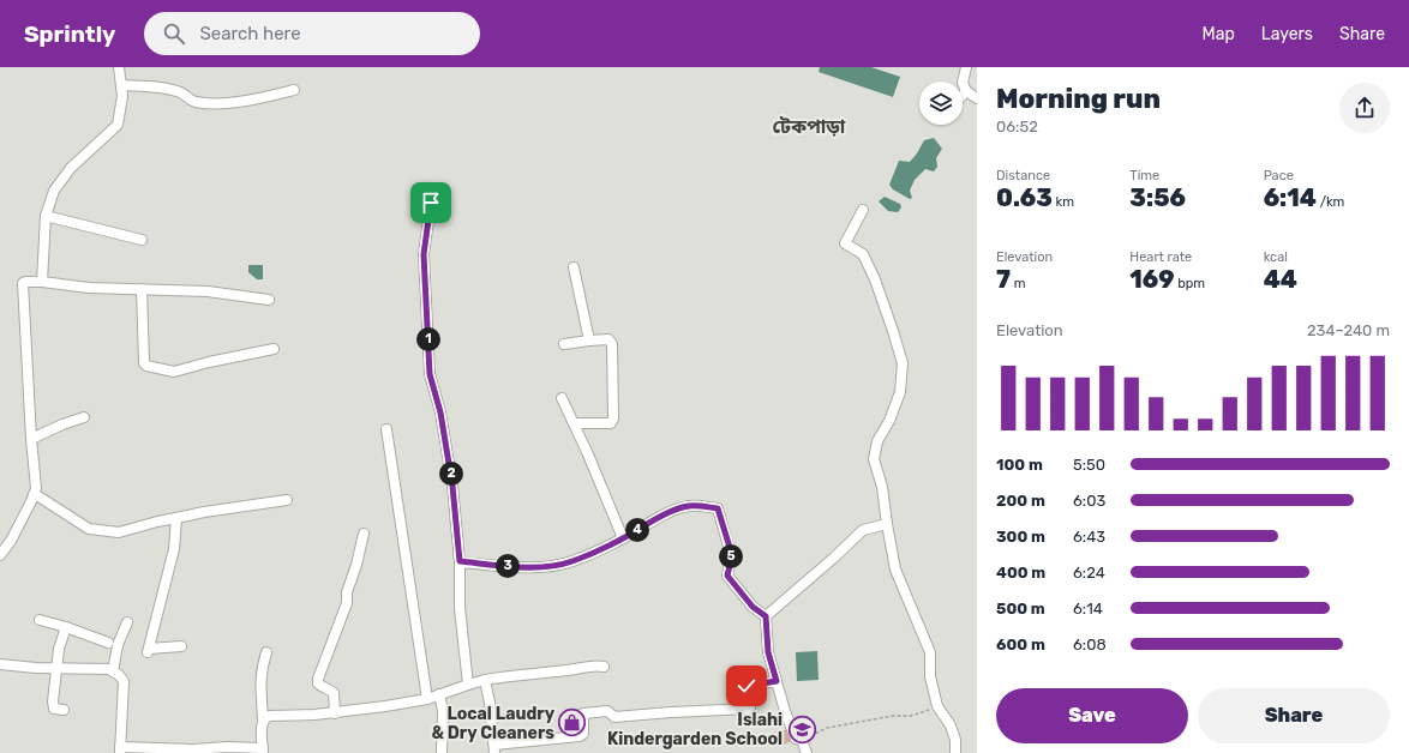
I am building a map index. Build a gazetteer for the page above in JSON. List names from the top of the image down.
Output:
{
  "districts": ["টেকপাড়া"],
  "places": {
    "shop": ["Local Laudry & Dry Cleaners"],
    "school or university": ["Islahi Kindergarden School"]
  },
  "page": {
    "header": "Sprintly",
    "search": "Search here",
    "nav": ["Map", "Layers", "Share"],
    "heading": ["Morning run", "06:52"],
    "stats": [
      ["Distance", "0.63 km"],
      ["Time", "3:56"],
      ["Pace", "6:14 /km"],
      ["Elevation", "7 m"],
      ["Heart rate", "169 bpm"],
      ["kcal", "44"]
    ],
    "chart": ["Elevation", "234–240 m"],
    "pins": [
      "1",
      "2",
      "4",
      "5",
      "3"
    ],
    "list": [
      {
        "name": "100 m",
        "note": "5:50"
      },
      {
        "name": "200 m",
        "note": "6:03"
      },
      {
        "name": "300 m",
        "note": "6:43"
      },
      {
        "name": "400 m",
        "note": "6:24"
      },
      {
        "name": "500 m",
        "note": "6:14"
      },
      {
        "name": "600 m",
        "note": "6:08"
      }
    ],
    "buttons": ["Save", "Share"]
  }
}
